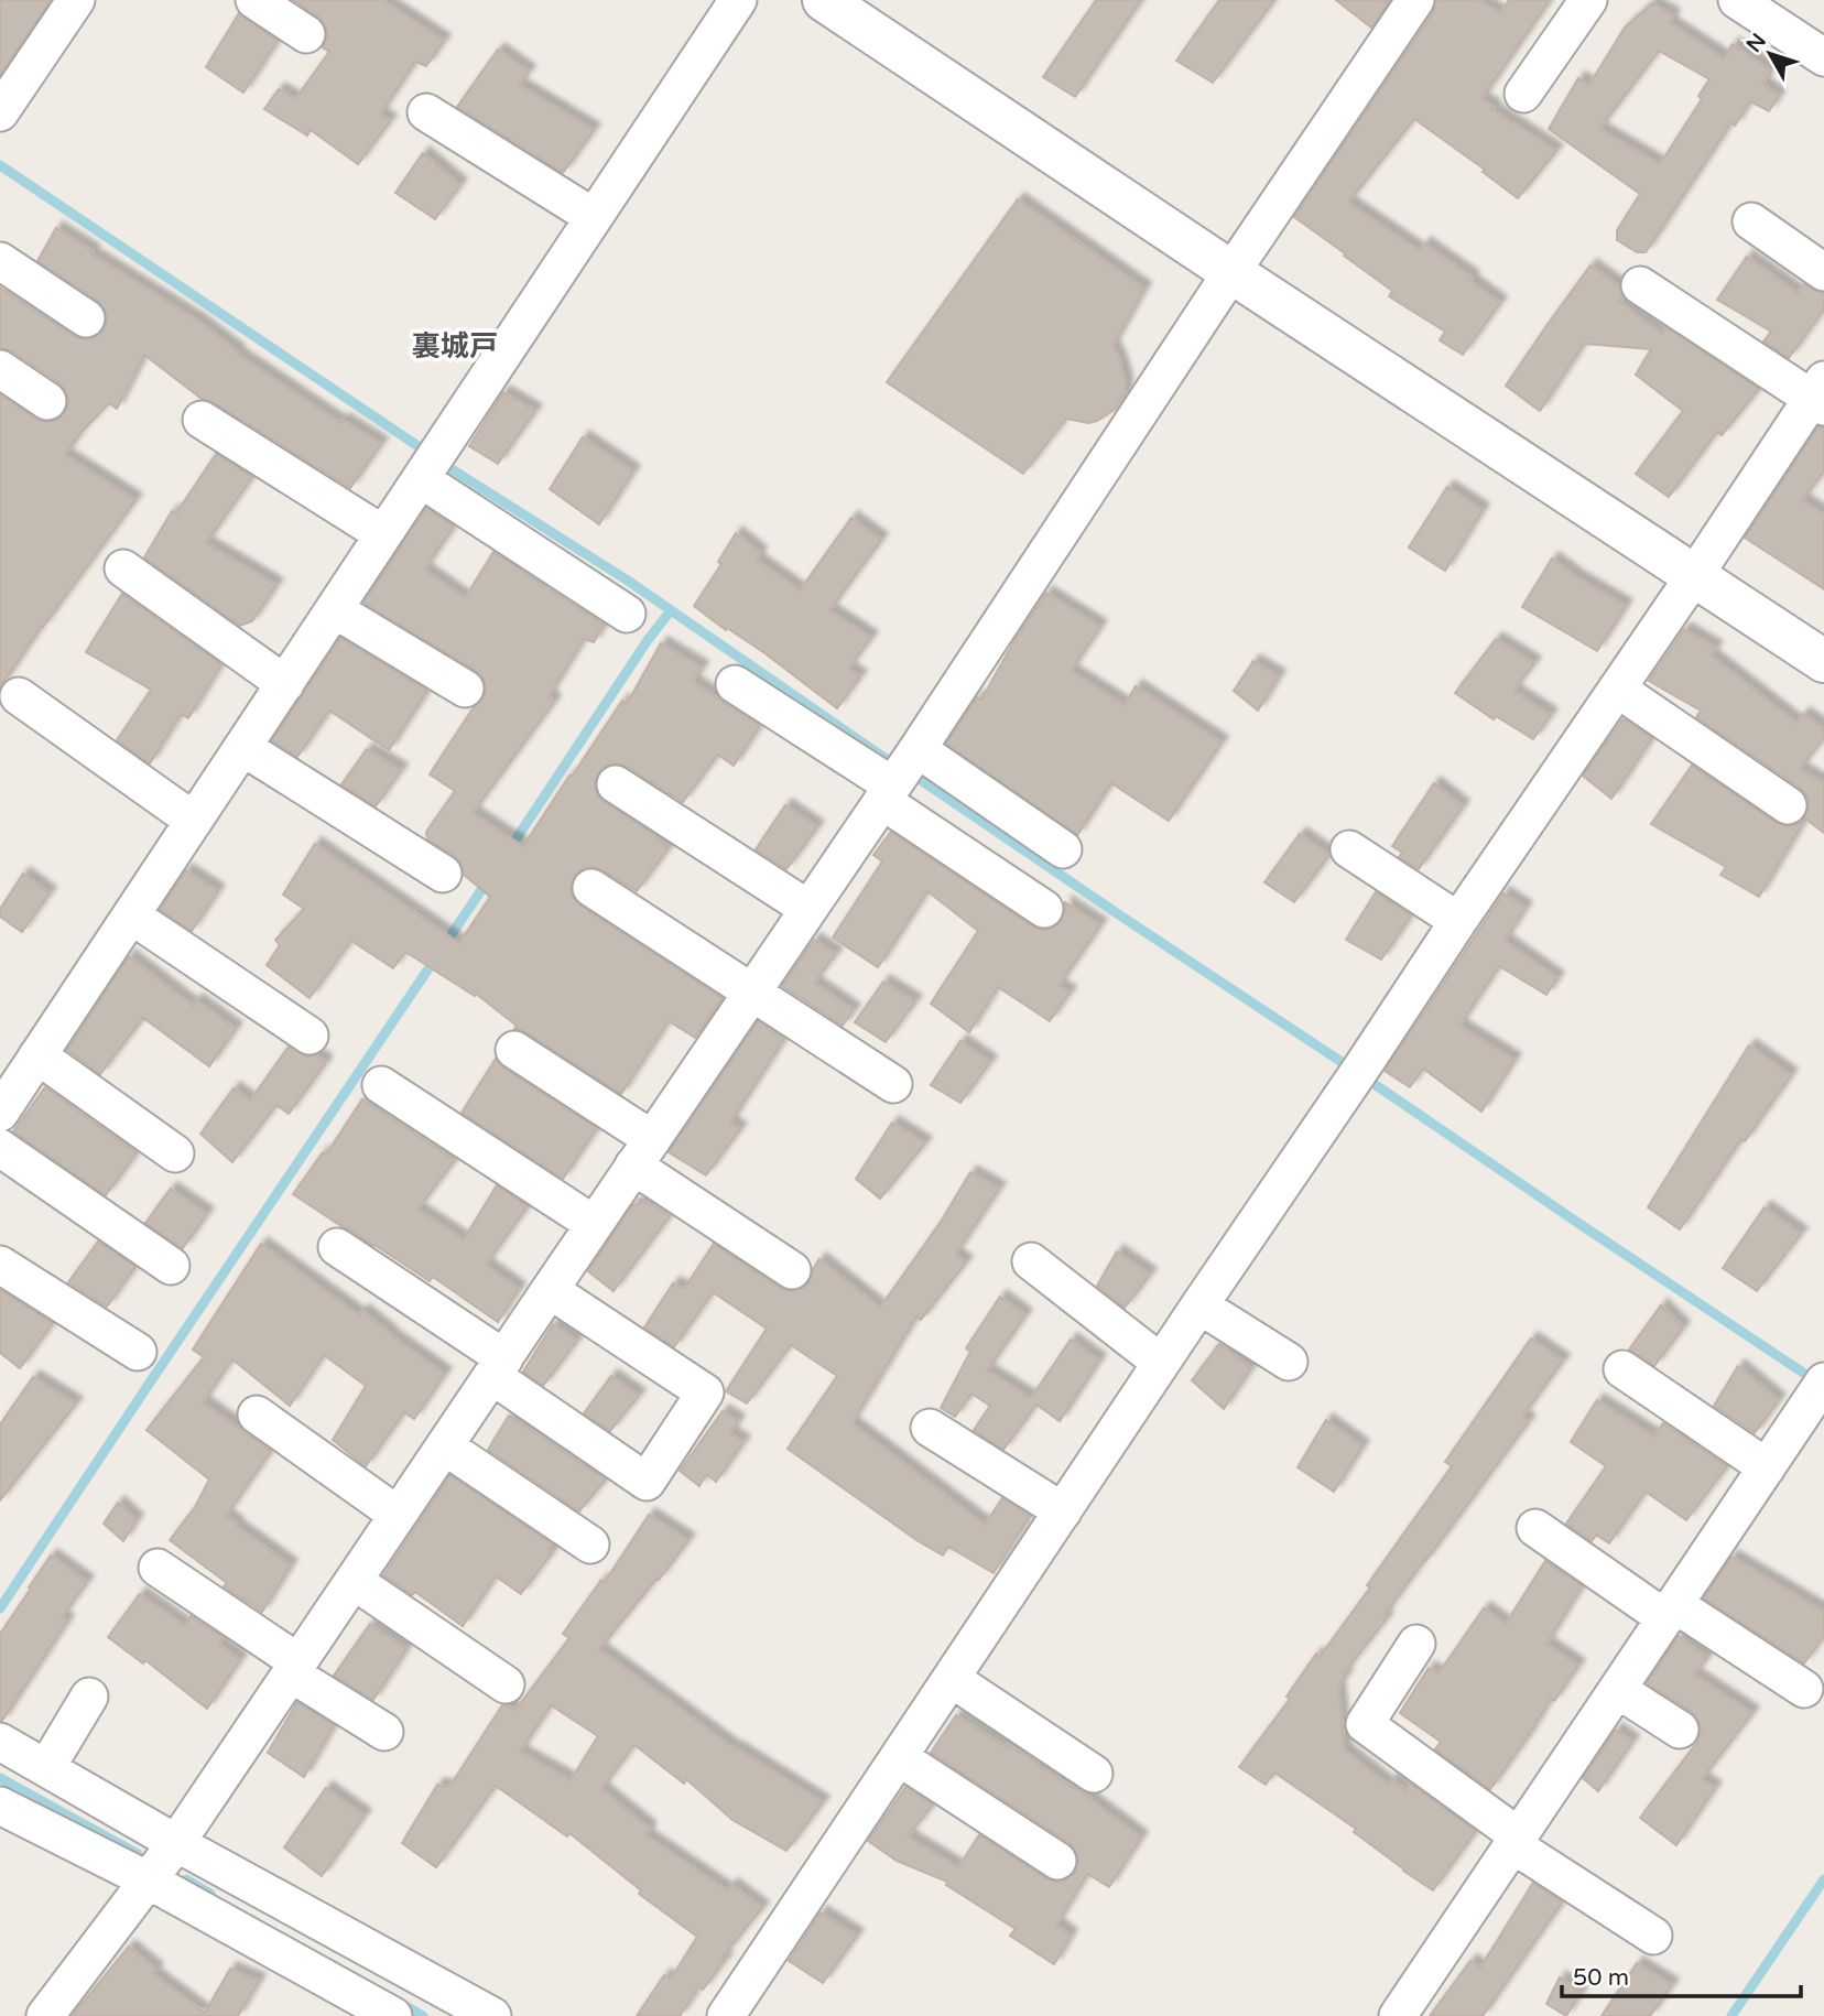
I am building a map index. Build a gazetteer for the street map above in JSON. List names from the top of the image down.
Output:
{
  "districts": ["裏城戸"],
  "scale_bar": "50 m",
  "north": "top left"
}
